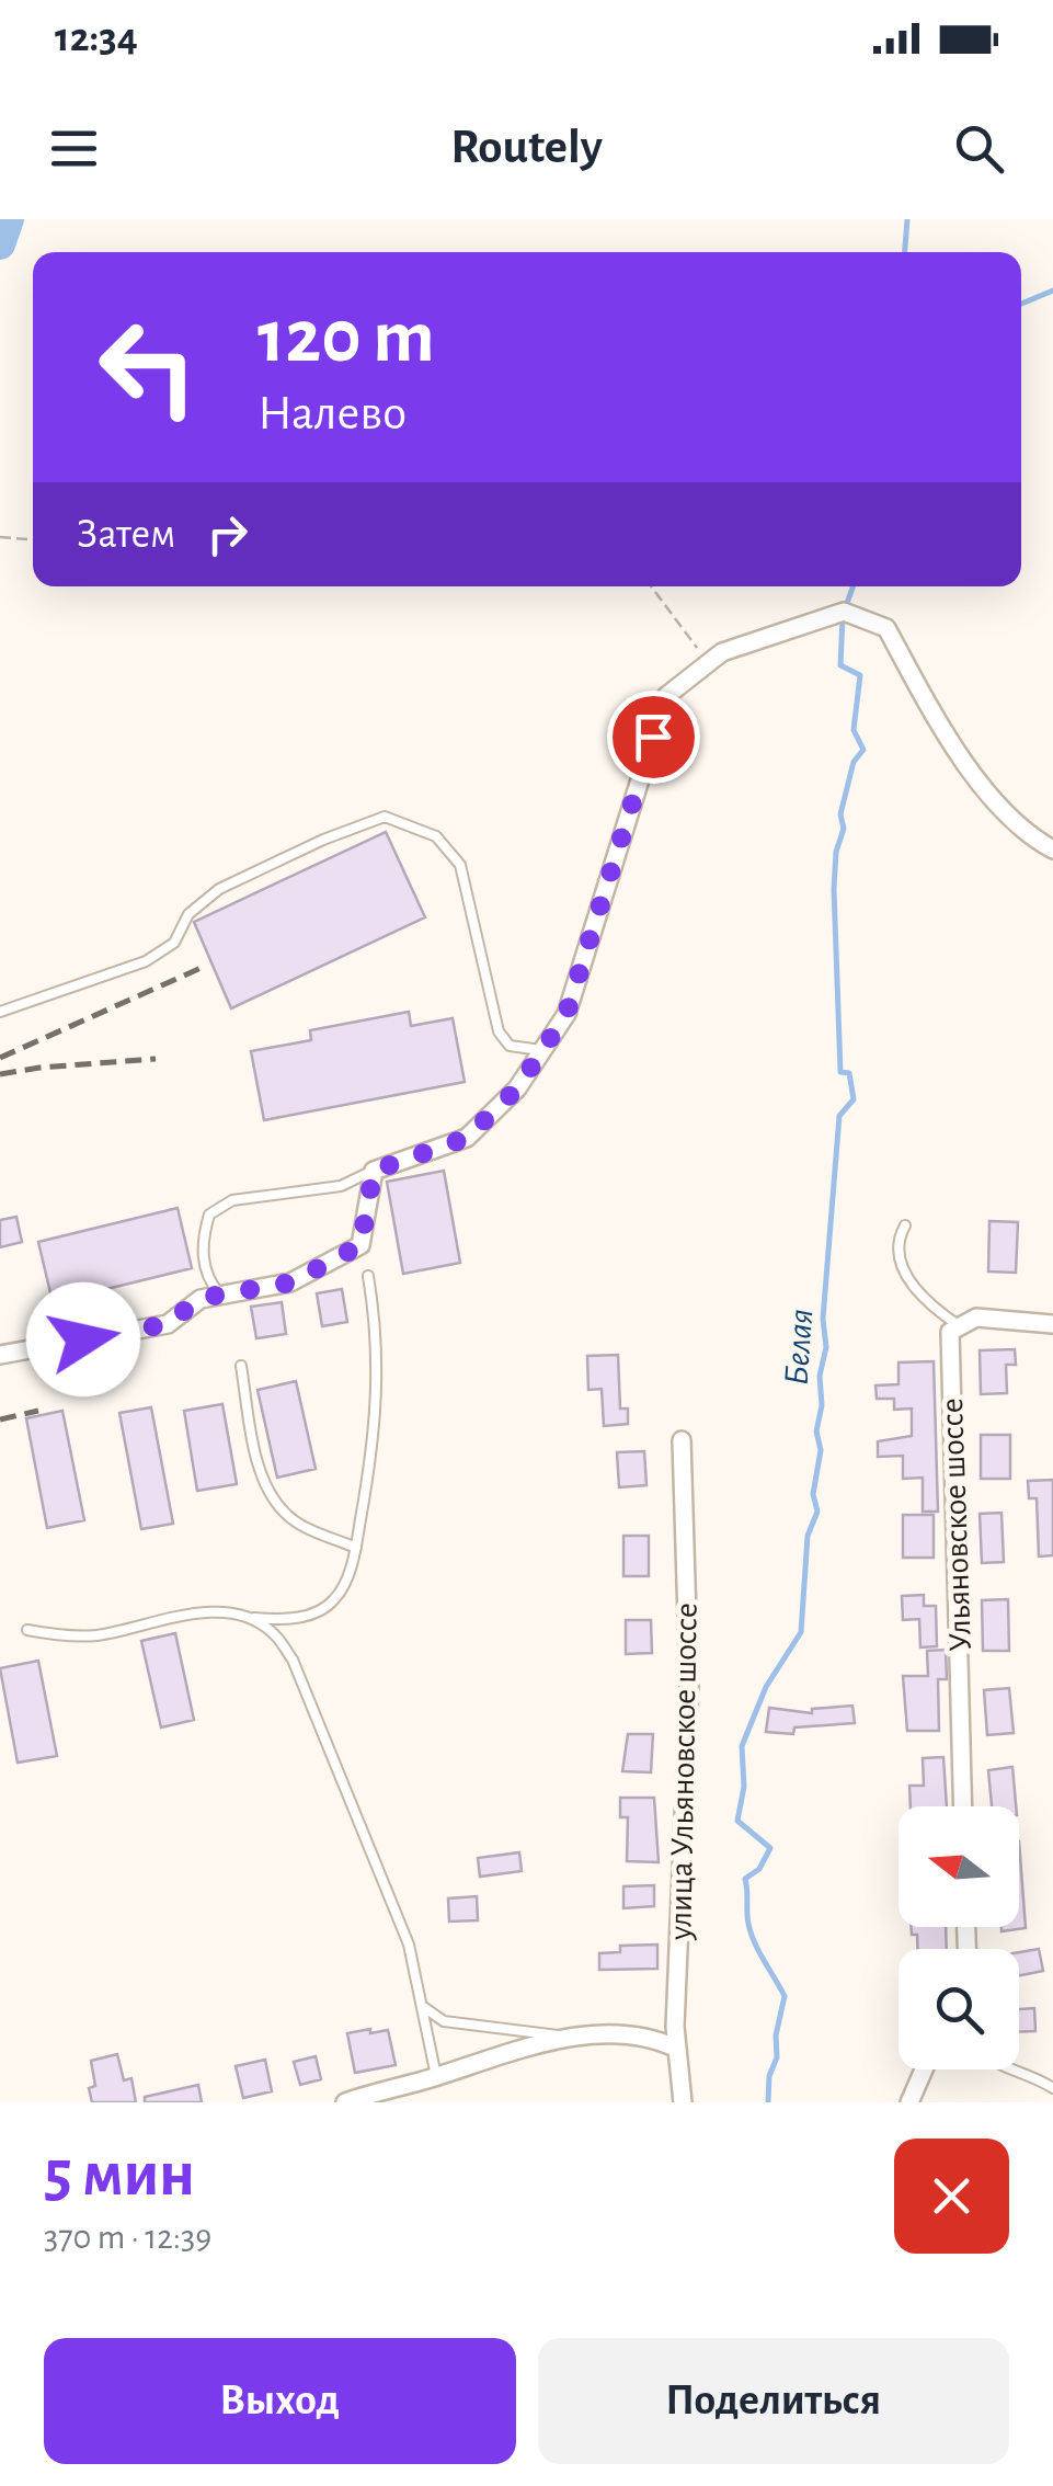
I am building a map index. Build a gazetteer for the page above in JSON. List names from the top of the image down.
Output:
{
  "streets": {
    "street": ["Ульяновское шоссе", "улица Ульяновское шоссе"]
  },
  "water": ["Белая"],
  "north": "left",
  "page": {
    "status": "12:34",
    "header": "Routely",
    "turn": ["120 m", "Налево"],
    "then": "Затем",
    "heading": ["5 мин", "370 m · 12:39"],
    "buttons": ["Выход", "Поделиться"]
  }
}
